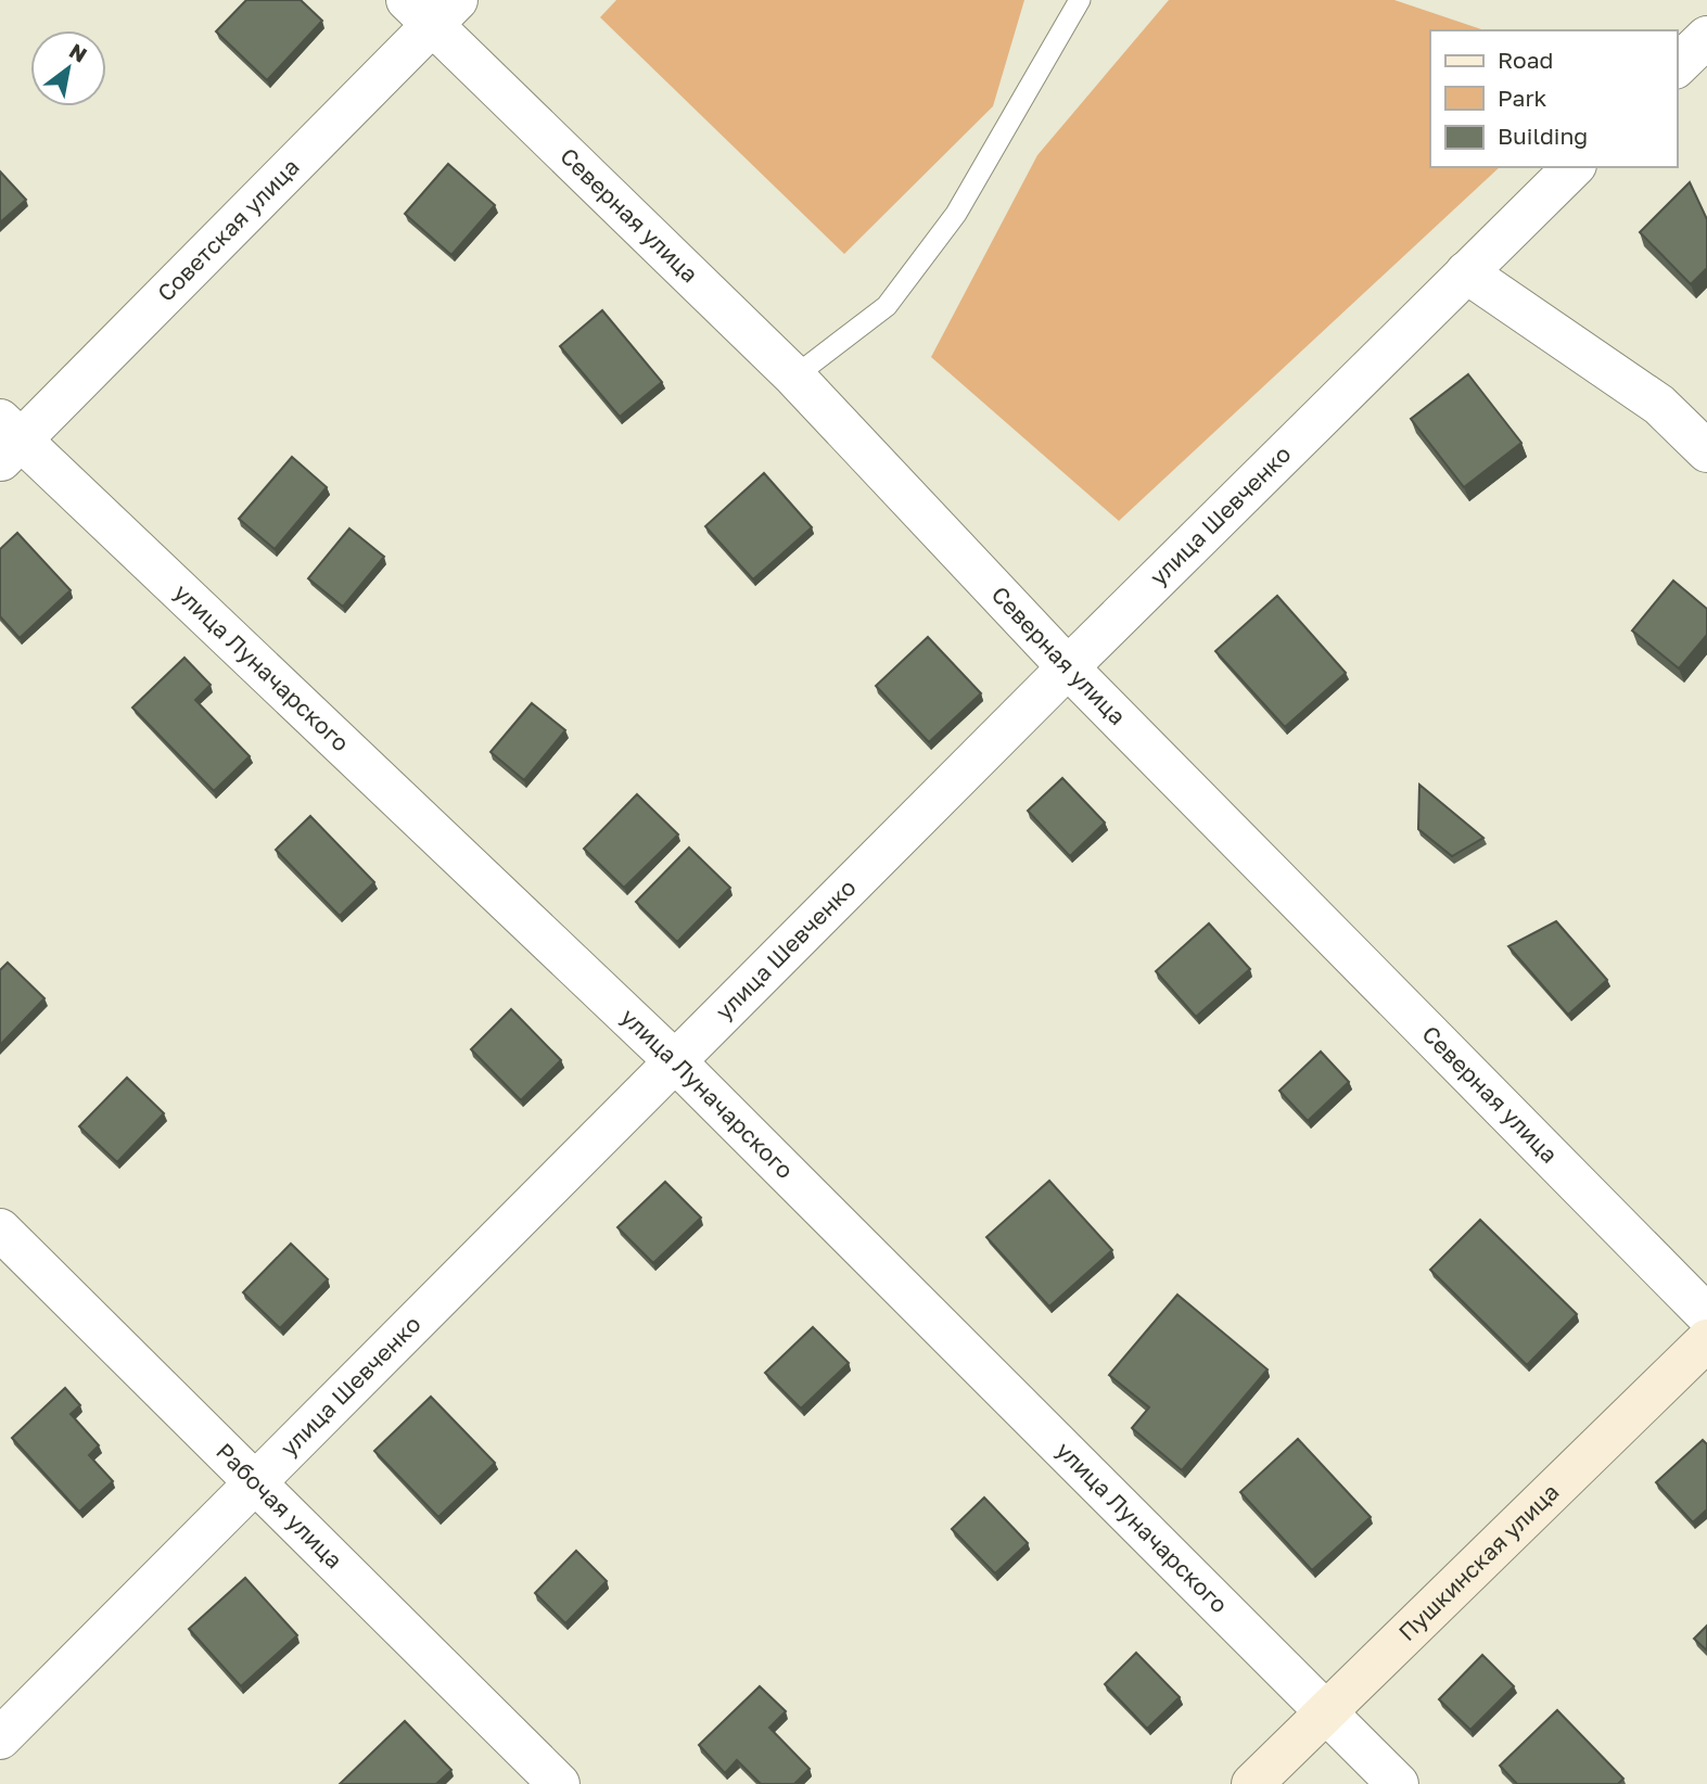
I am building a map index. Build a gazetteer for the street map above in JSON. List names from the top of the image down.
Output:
{
  "streets": {
    "street": [
      "Северная улица",
      "Советская улица",
      "улица Шевченко",
      "улица Луначарского",
      "Рабочая улица",
      "Пушкинская улица"
    ]
  },
  "crossings": [
    ["Северная улица", "Советская улица"],
    ["Северная улица", "улица Шевченко"],
    ["Советская улица", "улица Луначарского"],
    ["улица Шевченко", "улица Луначарского"],
    ["улица Шевченко", "Рабочая улица"],
    ["улица Луначарского", "Пушкинская улица"]
  ],
  "legend": ["Road", "Park", "Building"],
  "north": "top right"
}
